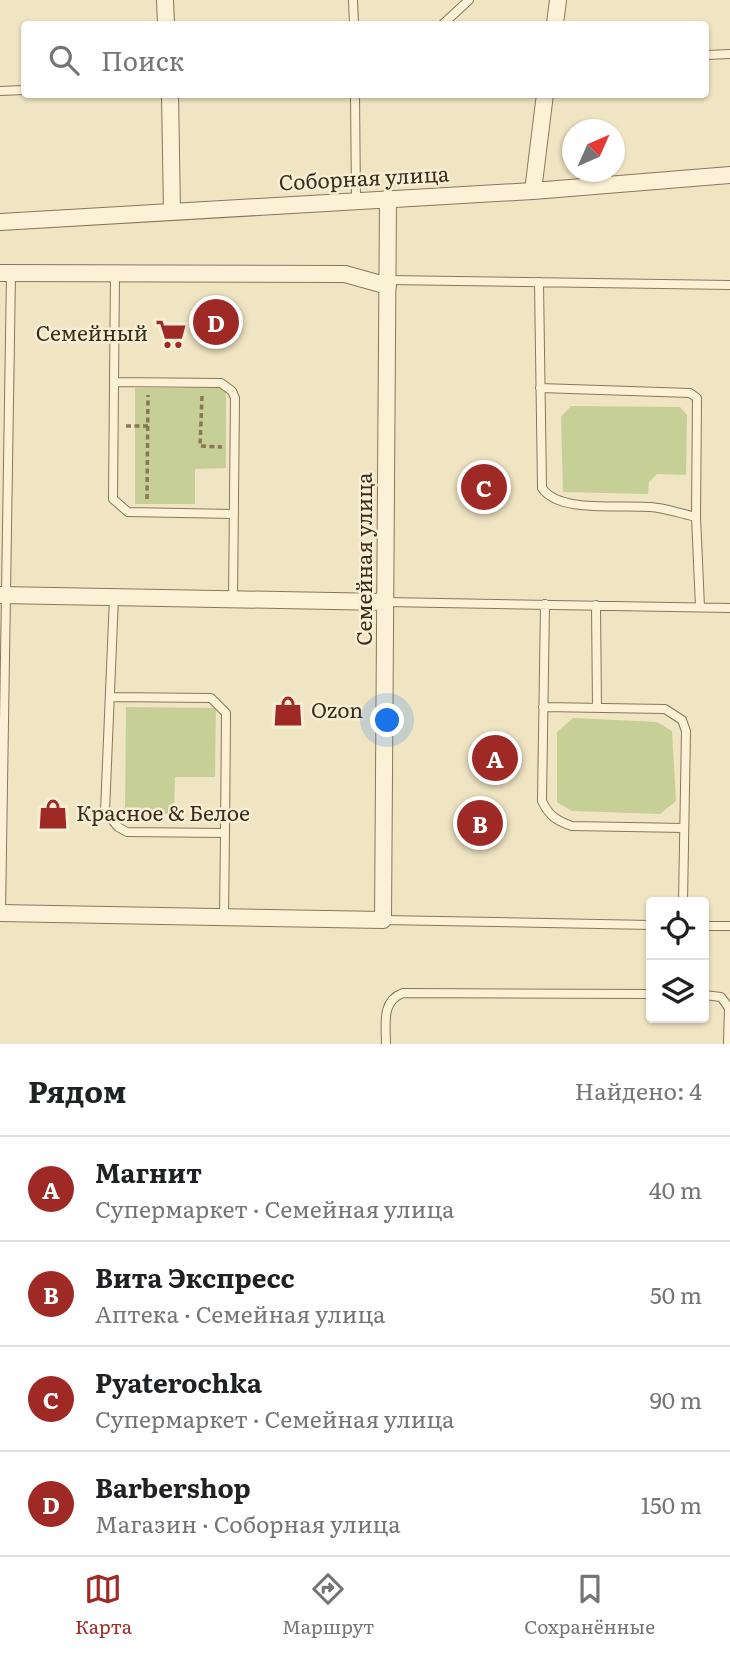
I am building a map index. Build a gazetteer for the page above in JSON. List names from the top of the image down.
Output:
{
  "streets": {
    "street": ["Соборная улица", "Семейная улица"]
  },
  "crossings": [
    ["Соборная улица", "Семейная улица"]
  ],
  "places": {
    "supermarket": ["Семейный"],
    "shop": ["Ozon", "Красное & Белое"]
  },
  "north": "top right",
  "page": {
    "search": "Поиск",
    "pins": [
      "D",
      "C",
      "A",
      "B"
    ],
    "heading": ["Рядом", "Найдено: 4"],
    "list": [
      {
        "mark": "A",
        "name": "Магнит",
        "note": "Супермаркет · Семейная улица",
        "value": "40 m"
      },
      {
        "mark": "B",
        "name": "Вита Экспресс",
        "note": "Аптека · Семейная улица",
        "value": "50 m"
      },
      {
        "mark": "C",
        "name": "Pyaterochka",
        "note": "Супермаркет · Семейная улица",
        "value": "90 m"
      },
      {
        "mark": "D",
        "name": "Barbershop",
        "note": "Магазин · Соборная улица",
        "value": "150 m"
      }
    ],
    "nav": ["Карта", "Маршрут", "Сохранённые"]
  }
}
